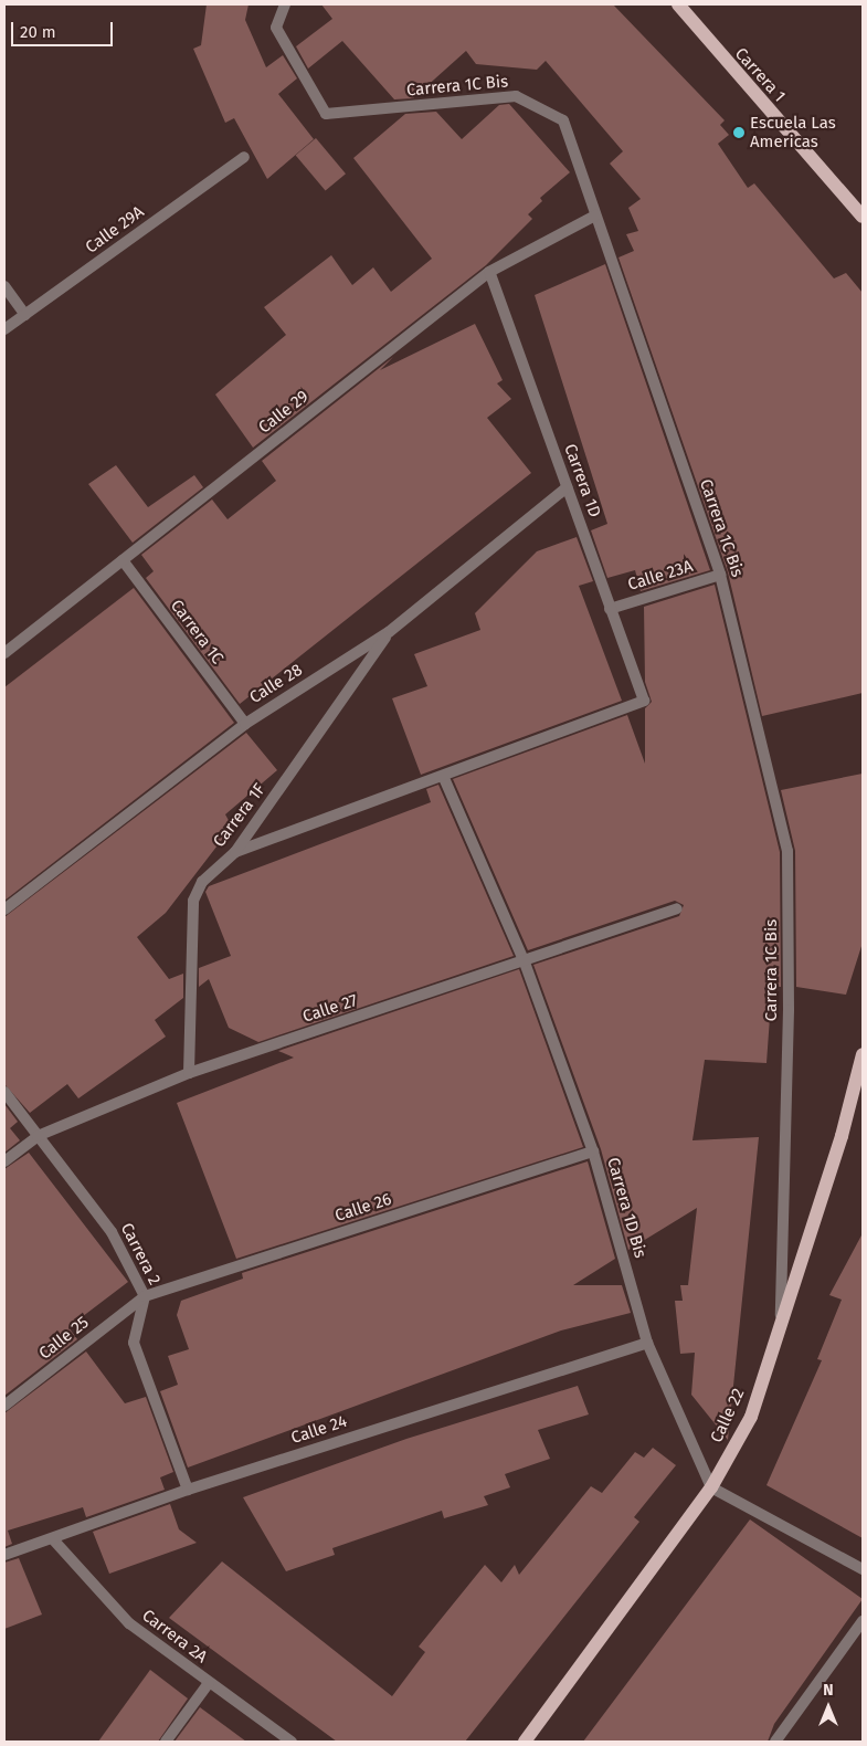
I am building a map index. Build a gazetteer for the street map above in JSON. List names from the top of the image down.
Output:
{
  "streets": {
    "main road": ["Carrera 1", "Calle 22"],
    "street": [
      "Carrera 1C Bis",
      "Calle 29A",
      "Calle 29",
      "Carrera 1D",
      "Calle 23A",
      "Carrera 1C",
      "Calle 28",
      "Carrera 1F",
      "Calle 27",
      "Calle 26",
      "Carrera 1D Bis",
      "Carrera 2",
      "Calle 25",
      "Calle 24",
      "Carrera 2A"
    ]
  },
  "crossings": [
    ["Carrera 1C Bis", "Calle 29"],
    ["Carrera 1C Bis", "Calle 23A"],
    ["Carrera 1C Bis", "Calle 22"],
    ["Calle 29", "Carrera 1D"],
    ["Calle 29", "Carrera 1C"],
    ["Carrera 1D", "Calle 23A"],
    ["Carrera 1D", "Calle 28"],
    ["Carrera 1D", "Carrera 1D Bis"],
    ["Carrera 1C", "Calle 28"],
    ["Calle 28", "Carrera 1F"],
    ["Carrera 1F", "Calle 27"],
    ["Calle 27", "Carrera 1D Bis"],
    ["Calle 27", "Carrera 2"],
    ["Calle 26", "Carrera 1D Bis"],
    ["Calle 26", "Carrera 2"],
    ["Calle 26", "Calle 25"],
    ["Carrera 1D Bis", "Calle 22"],
    ["Carrera 1D Bis", "Calle 24"],
    ["Carrera 2", "Calle 25"],
    ["Carrera 2", "Calle 24"],
    ["Calle 24", "Carrera 2A"]
  ],
  "places": ["Escuela Las Americas"],
  "scale_bar": "20 m",
  "north": "top"
}
